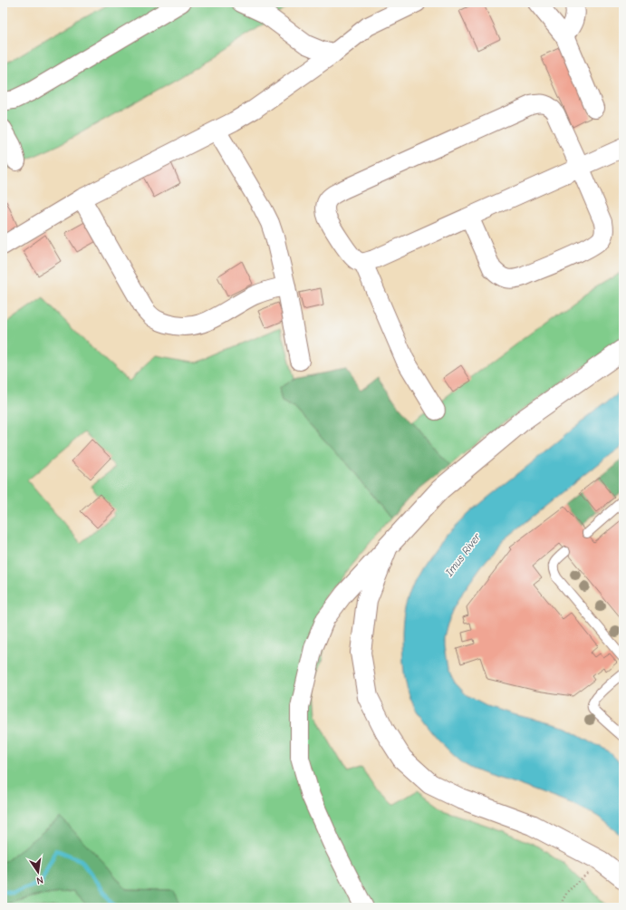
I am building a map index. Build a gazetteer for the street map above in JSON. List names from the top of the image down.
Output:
{
  "water": ["Imus River"],
  "north": "bottom"
}
